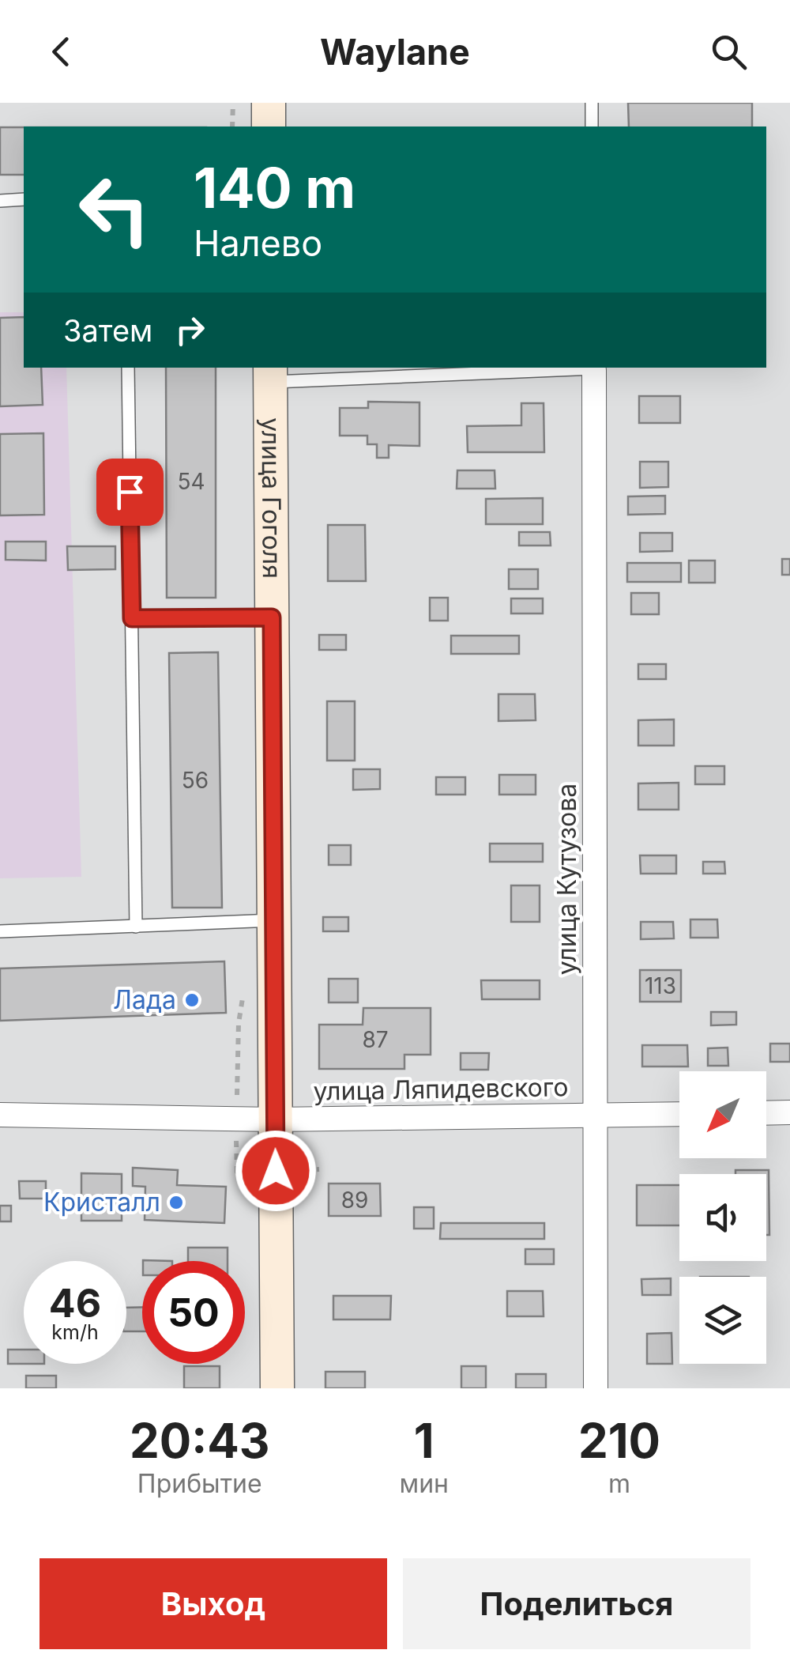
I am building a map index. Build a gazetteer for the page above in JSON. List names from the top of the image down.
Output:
{
  "streets": {
    "main road": ["улица Гоголя"],
    "street": ["улица Кутузова", "улица Ляпидевского"]
  },
  "crossings": [
    ["улица Гоголя", "улица Ляпидевского"],
    ["улица Кутузова", "улица Ляпидевского"]
  ],
  "places": ["Лада", "Кристалл"],
  "house_numbers": [
    "54",
    "56",
    "113",
    "87",
    "89"
  ],
  "north": "bottom left",
  "page": {
    "header": "Waylane",
    "turn": ["140 m", "Налево"],
    "then": "Затем",
    "speed": "46 km/h",
    "limit": "50",
    "eta": [
      "20:43",
      "Прибытие",
      "1",
      "мин",
      "210",
      "m"
    ],
    "buttons": ["Выход", "Поделиться"]
  }
}
